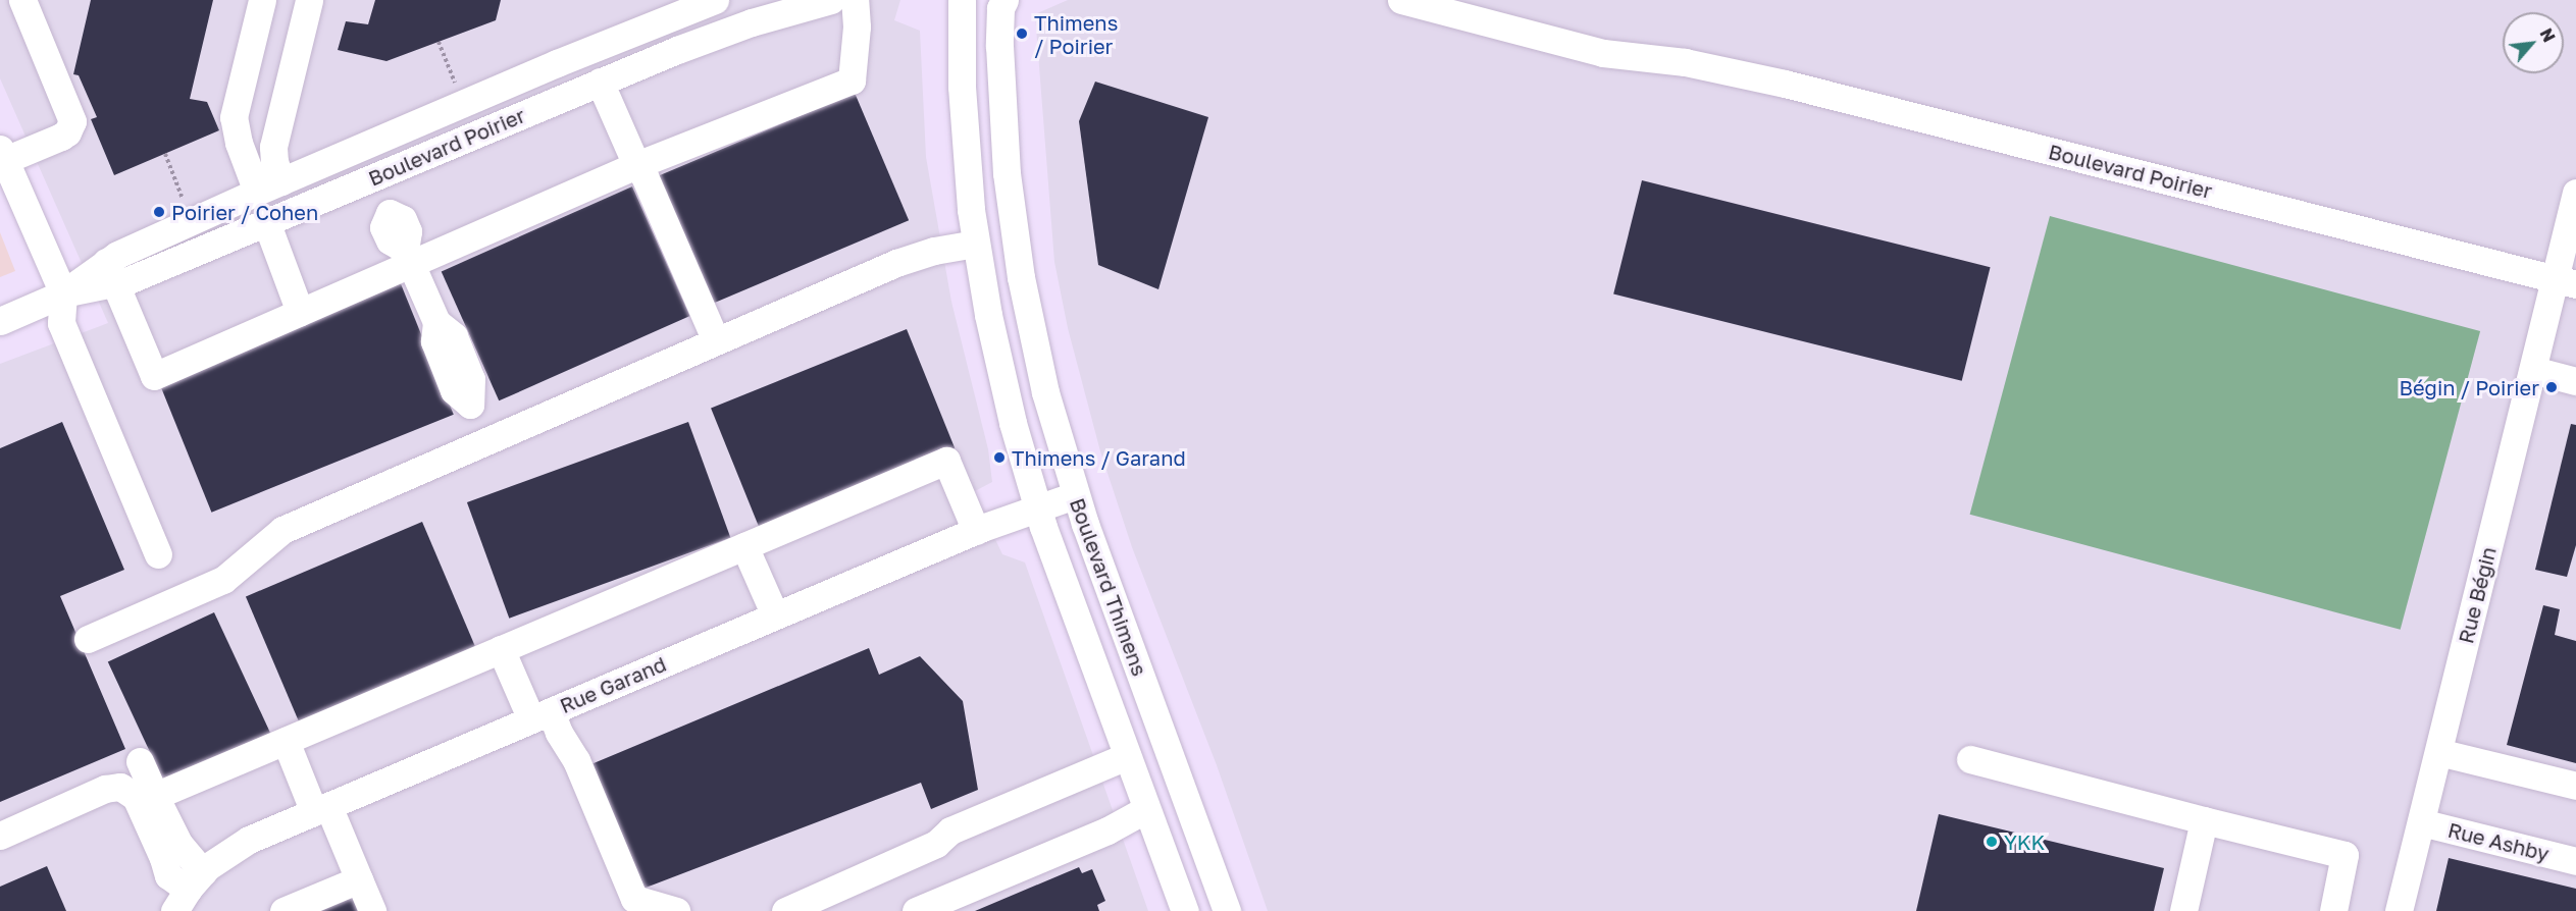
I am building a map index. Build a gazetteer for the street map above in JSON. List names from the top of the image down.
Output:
{
  "streets": {
    "street": [
      "Boulevard Poirier",
      "Boulevard Thimens",
      "Rue Bégin",
      "Rue Garand",
      "Rue Ashby"
    ]
  },
  "crossings": [
    ["Boulevard Poirier", "Rue Bégin"],
    ["Boulevard Thimens", "Rue Garand"],
    ["Rue Bégin", "Rue Ashby"]
  ],
  "places": [
    "Thimens / Poirier",
    "Poirier / Cohen",
    "Bégin / Poirier",
    "Thimens / Garand",
    "YKK"
  ],
  "north": "top right"
}
